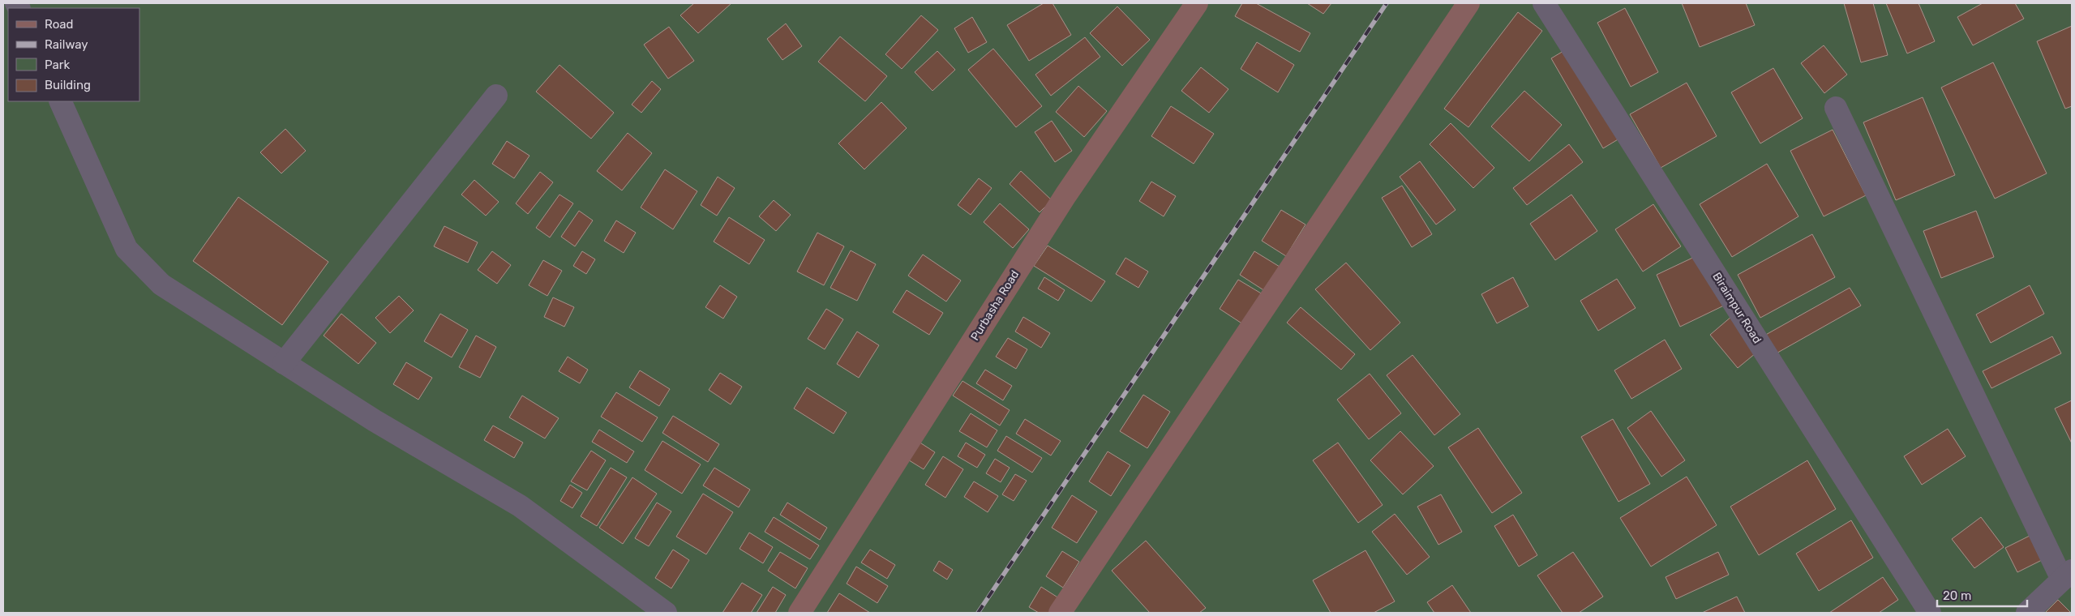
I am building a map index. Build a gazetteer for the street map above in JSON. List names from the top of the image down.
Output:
{
  "streets": {
    "street": ["Purbasha Road", "Biraimpur Road"]
  },
  "legend": [
    "Road",
    "Railway",
    "Park",
    "Building"
  ],
  "scale_bar": "20 m"
}
